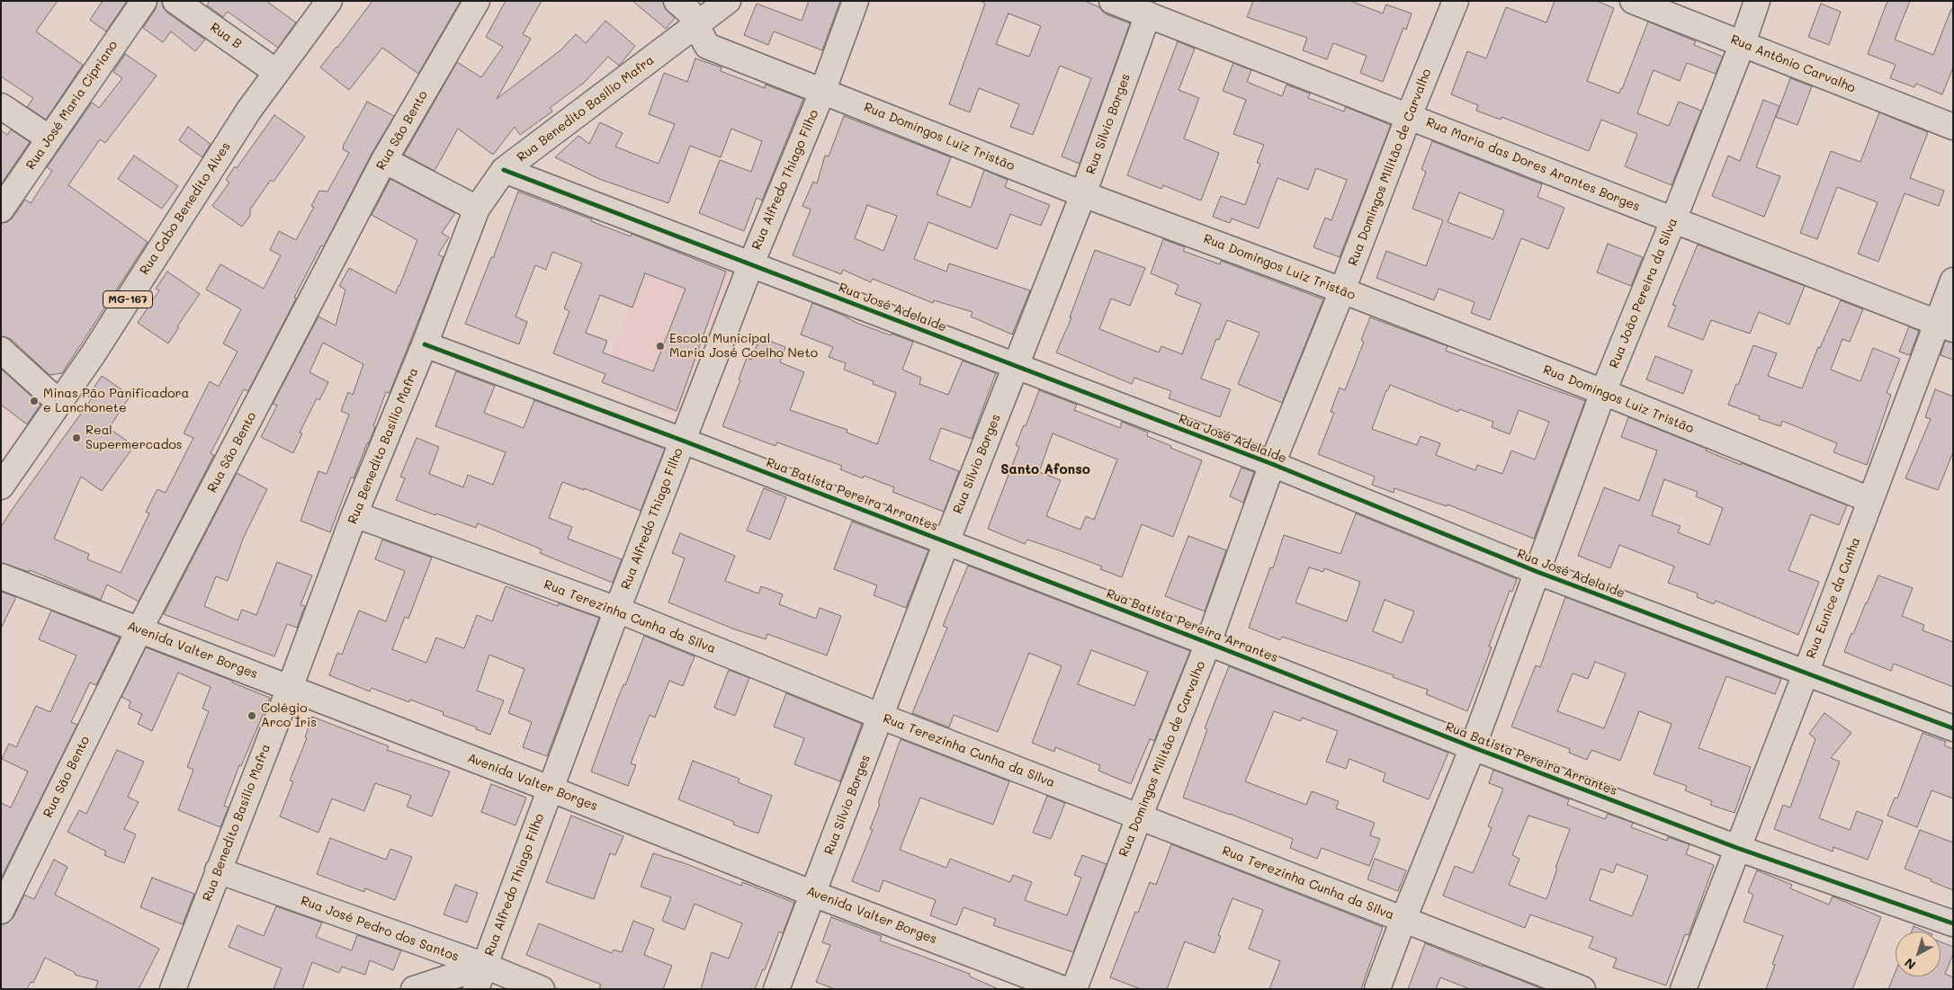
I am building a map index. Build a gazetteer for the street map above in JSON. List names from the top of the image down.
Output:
{
  "streets": {
    "street": [
      "Rua B",
      "Rua Antônio Carvalho",
      "Rua José Maria Cipriano",
      "Rua Benedito Basílio Mafra",
      "Rua Sílvio Borges",
      "Rua São Bento",
      "Rua Domingos Luiz Tristão",
      "Rua Maria das Dores Arantes Borges",
      "Rua Domingos Militão de Carvalho",
      "Rua Alfredo Thiago Filho",
      "Rua Cabo Benedito Alves",
      "Rua João Pereira da Silva",
      "MG-167",
      "Rua José Adelaide",
      "Rua Batista Pereira Arrantes",
      "Rua Eunice da Cunha",
      "Rua Terezinha Cunha da Silva",
      "Avenida Valter Borges",
      "Rua José Pedro dos Santos"
    ]
  },
  "crossings": [
    ["Rua B", "Rua Cabo Benedito Alves"],
    ["Rua Antônio Carvalho", "Rua João Pereira da Silva"],
    ["Rua Benedito Basílio Mafra", "Rua Domingos Luiz Tristão"],
    ["Rua Benedito Basílio Mafra", "Rua José Adelaide"],
    ["Rua Benedito Basílio Mafra", "Rua Batista Pereira Arrantes"],
    ["Rua Benedito Basílio Mafra", "Rua Terezinha Cunha da Silva"],
    ["Rua Benedito Basílio Mafra", "Avenida Valter Borges"],
    ["Rua Benedito Basílio Mafra", "Rua José Pedro dos Santos"],
    ["Rua Sílvio Borges", "Rua Domingos Luiz Tristão"],
    ["Rua Sílvio Borges", "Rua Maria das Dores Arantes Borges"],
    ["Rua Sílvio Borges", "Rua José Adelaide"],
    ["Rua Sílvio Borges", "Rua Batista Pereira Arrantes"],
    ["Rua Sílvio Borges", "Rua Terezinha Cunha da Silva"],
    ["Rua Sílvio Borges", "Avenida Valter Borges"],
    ["Rua São Bento", "Avenida Valter Borges"],
    ["Rua Domingos Luiz Tristão", "Rua Domingos Militão de Carvalho"],
    ["Rua Domingos Luiz Tristão", "Rua Alfredo Thiago Filho"],
    ["Rua Domingos Luiz Tristão", "Rua João Pereira da Silva"],
    ["Rua Domingos Luiz Tristão", "Rua Eunice da Cunha"],
    ["Rua Maria das Dores Arantes Borges", "Rua Domingos Militão de Carvalho"],
    ["Rua Maria das Dores Arantes Borges", "Rua João Pereira da Silva"],
    ["Rua Maria das Dores Arantes Borges", "Rua Eunice da Cunha"],
    ["Rua Domingos Militão de Carvalho", "Rua José Adelaide"],
    ["Rua Domingos Militão de Carvalho", "Rua Batista Pereira Arrantes"],
    ["Rua Domingos Militão de Carvalho", "Rua Terezinha Cunha da Silva"],
    ["Rua Alfredo Thiago Filho", "Rua José Adelaide"],
    ["Rua Alfredo Thiago Filho", "Rua Batista Pereira Arrantes"],
    ["Rua Alfredo Thiago Filho", "Rua Terezinha Cunha da Silva"],
    ["Rua Alfredo Thiago Filho", "Avenida Valter Borges"],
    ["Rua Alfredo Thiago Filho", "Rua José Pedro dos Santos"],
    ["Rua João Pereira da Silva", "Rua José Adelaide"],
    ["Rua João Pereira da Silva", "Rua Batista Pereira Arrantes"],
    ["Rua João Pereira da Silva", "Rua Terezinha Cunha da Silva"],
    ["Rua José Adelaide", "Rua Eunice da Cunha"],
    ["Rua Batista Pereira Arrantes", "Rua Eunice da Cunha"]
  ],
  "districts": ["Santo Afonso"],
  "places": [
    "Escola Municipal Maria José Coelho Neto",
    "Minas Pão Panificadora e Lanchonete",
    "Real Supermercados",
    "Colégio Arco Íris"
  ],
  "north": "bottom left"
}
